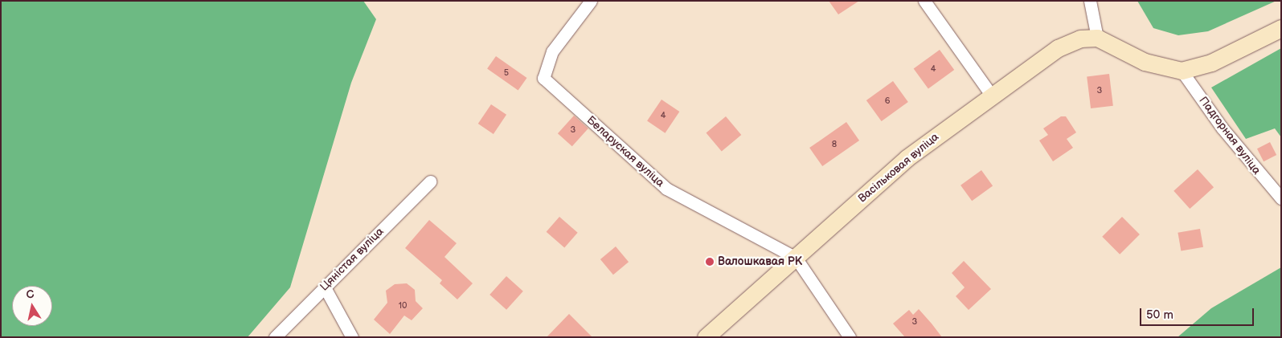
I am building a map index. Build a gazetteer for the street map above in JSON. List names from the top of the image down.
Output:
{
  "streets": {
    "street": [
      "Падгорная вуліца",
      "Беларуская вуліца",
      "Васільковая вуліца",
      "Цяністая вуліца"
    ]
  },
  "crossings": [
    ["Беларуская вуліца", "Васільковая вуліца"]
  ],
  "places": ["Валошкавая РК"],
  "house_numbers": [
    "4",
    "5",
    "3",
    "6",
    "4",
    "3",
    "8",
    "10",
    "3"
  ],
  "scale_bar": "50 m",
  "north": "top"
}
